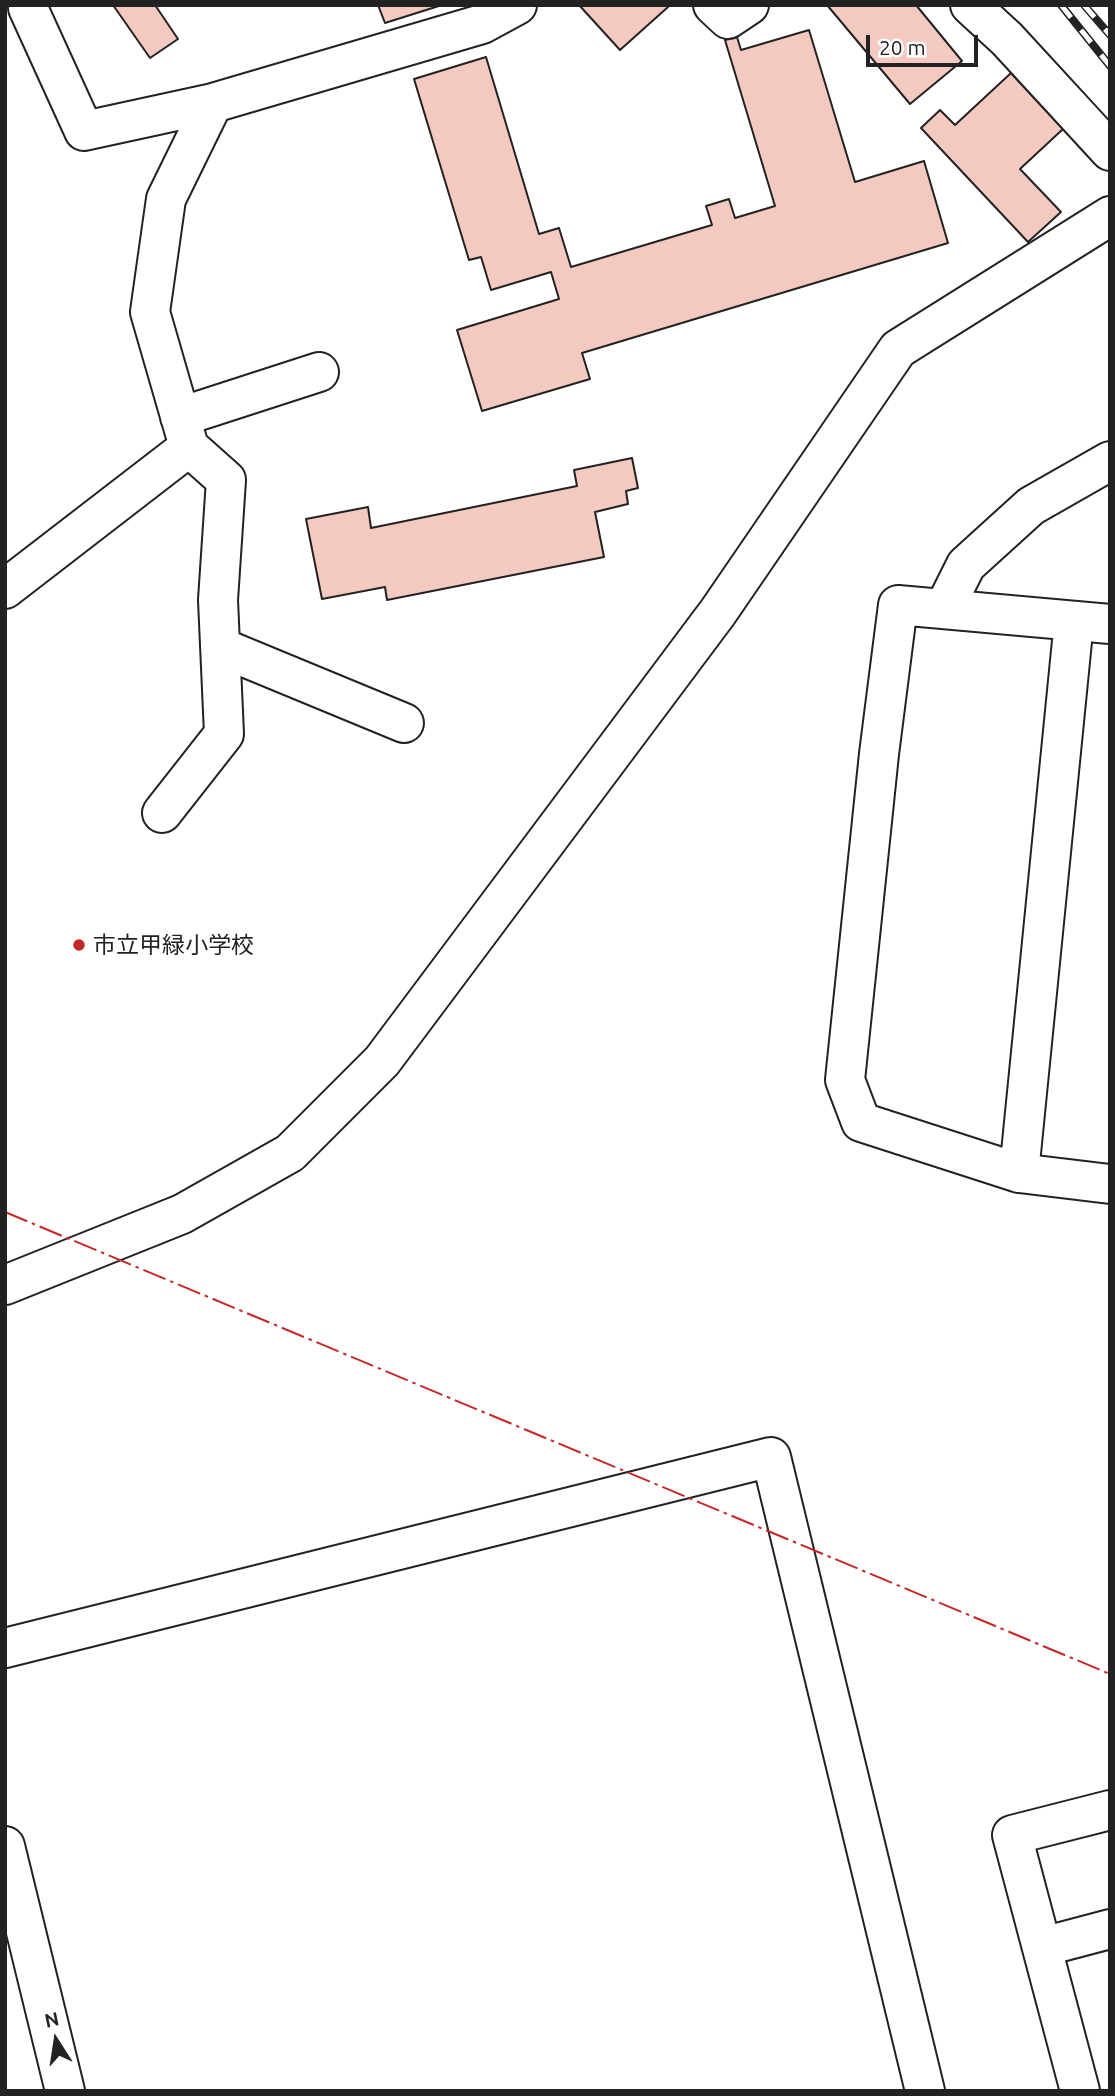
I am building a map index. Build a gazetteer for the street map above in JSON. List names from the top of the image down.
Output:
{
  "places": ["市立甲緑小学校"],
  "scale_bar": "20 m",
  "north": "top"
}
